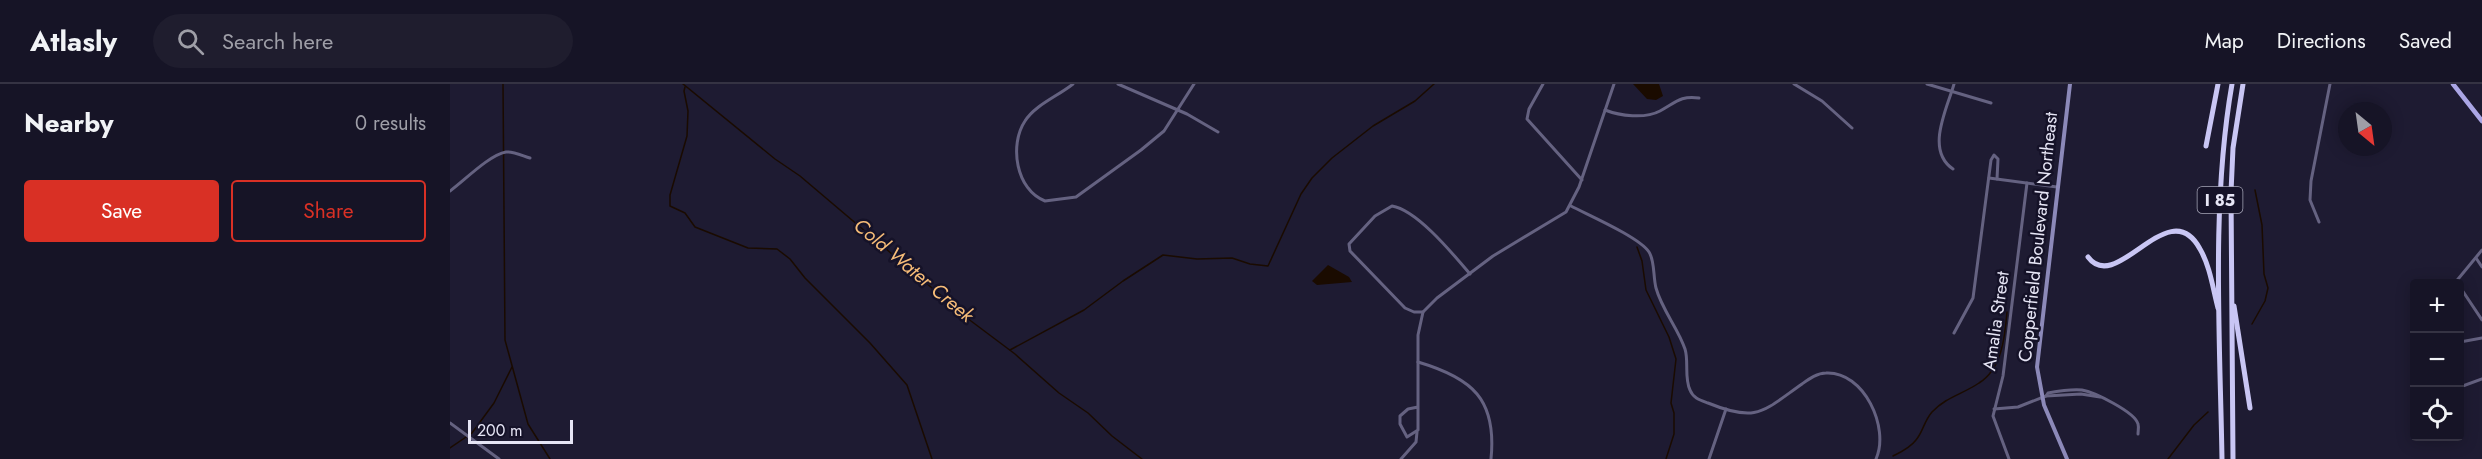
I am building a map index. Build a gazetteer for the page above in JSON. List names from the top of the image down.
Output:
{
  "streets": {
    "highway": ["I 85"],
    "main road": ["Copperfield Boulevard Northeast"],
    "street": ["Amalia Street"]
  },
  "water": ["Cold Water Creek"],
  "scale_bar": "200 m",
  "north": "bottom right",
  "page": {
    "header": "Atlasly",
    "search": "Search here",
    "nav": ["Map", "Directions", "Saved"],
    "heading": ["Nearby", "0 results"],
    "buttons": ["Save", "Share"],
    "map_buttons": ["+", "−"],
    "scale": "200 m"
  }
}
